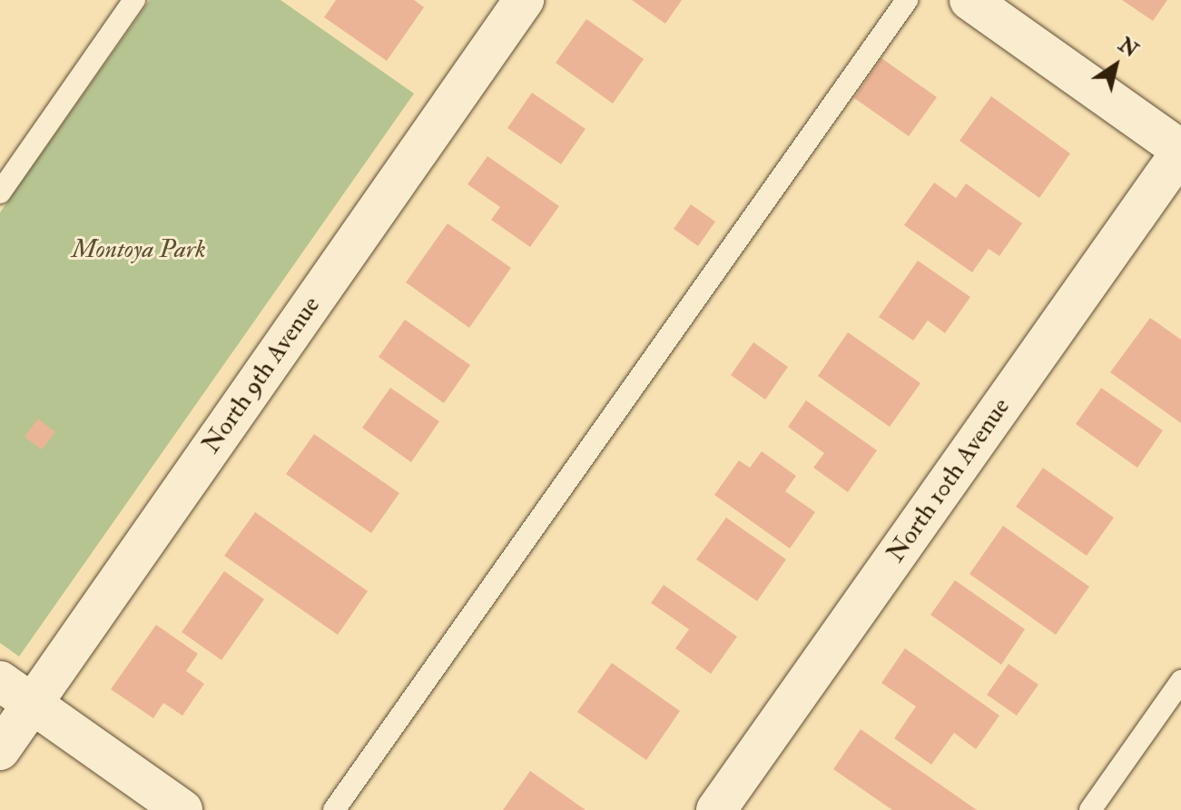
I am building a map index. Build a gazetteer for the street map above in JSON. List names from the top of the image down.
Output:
{
  "streets": {
    "street": ["North 9th Avenue", "North 10th Avenue"]
  },
  "parks": ["Montoya Park"],
  "north": "top right"
}
